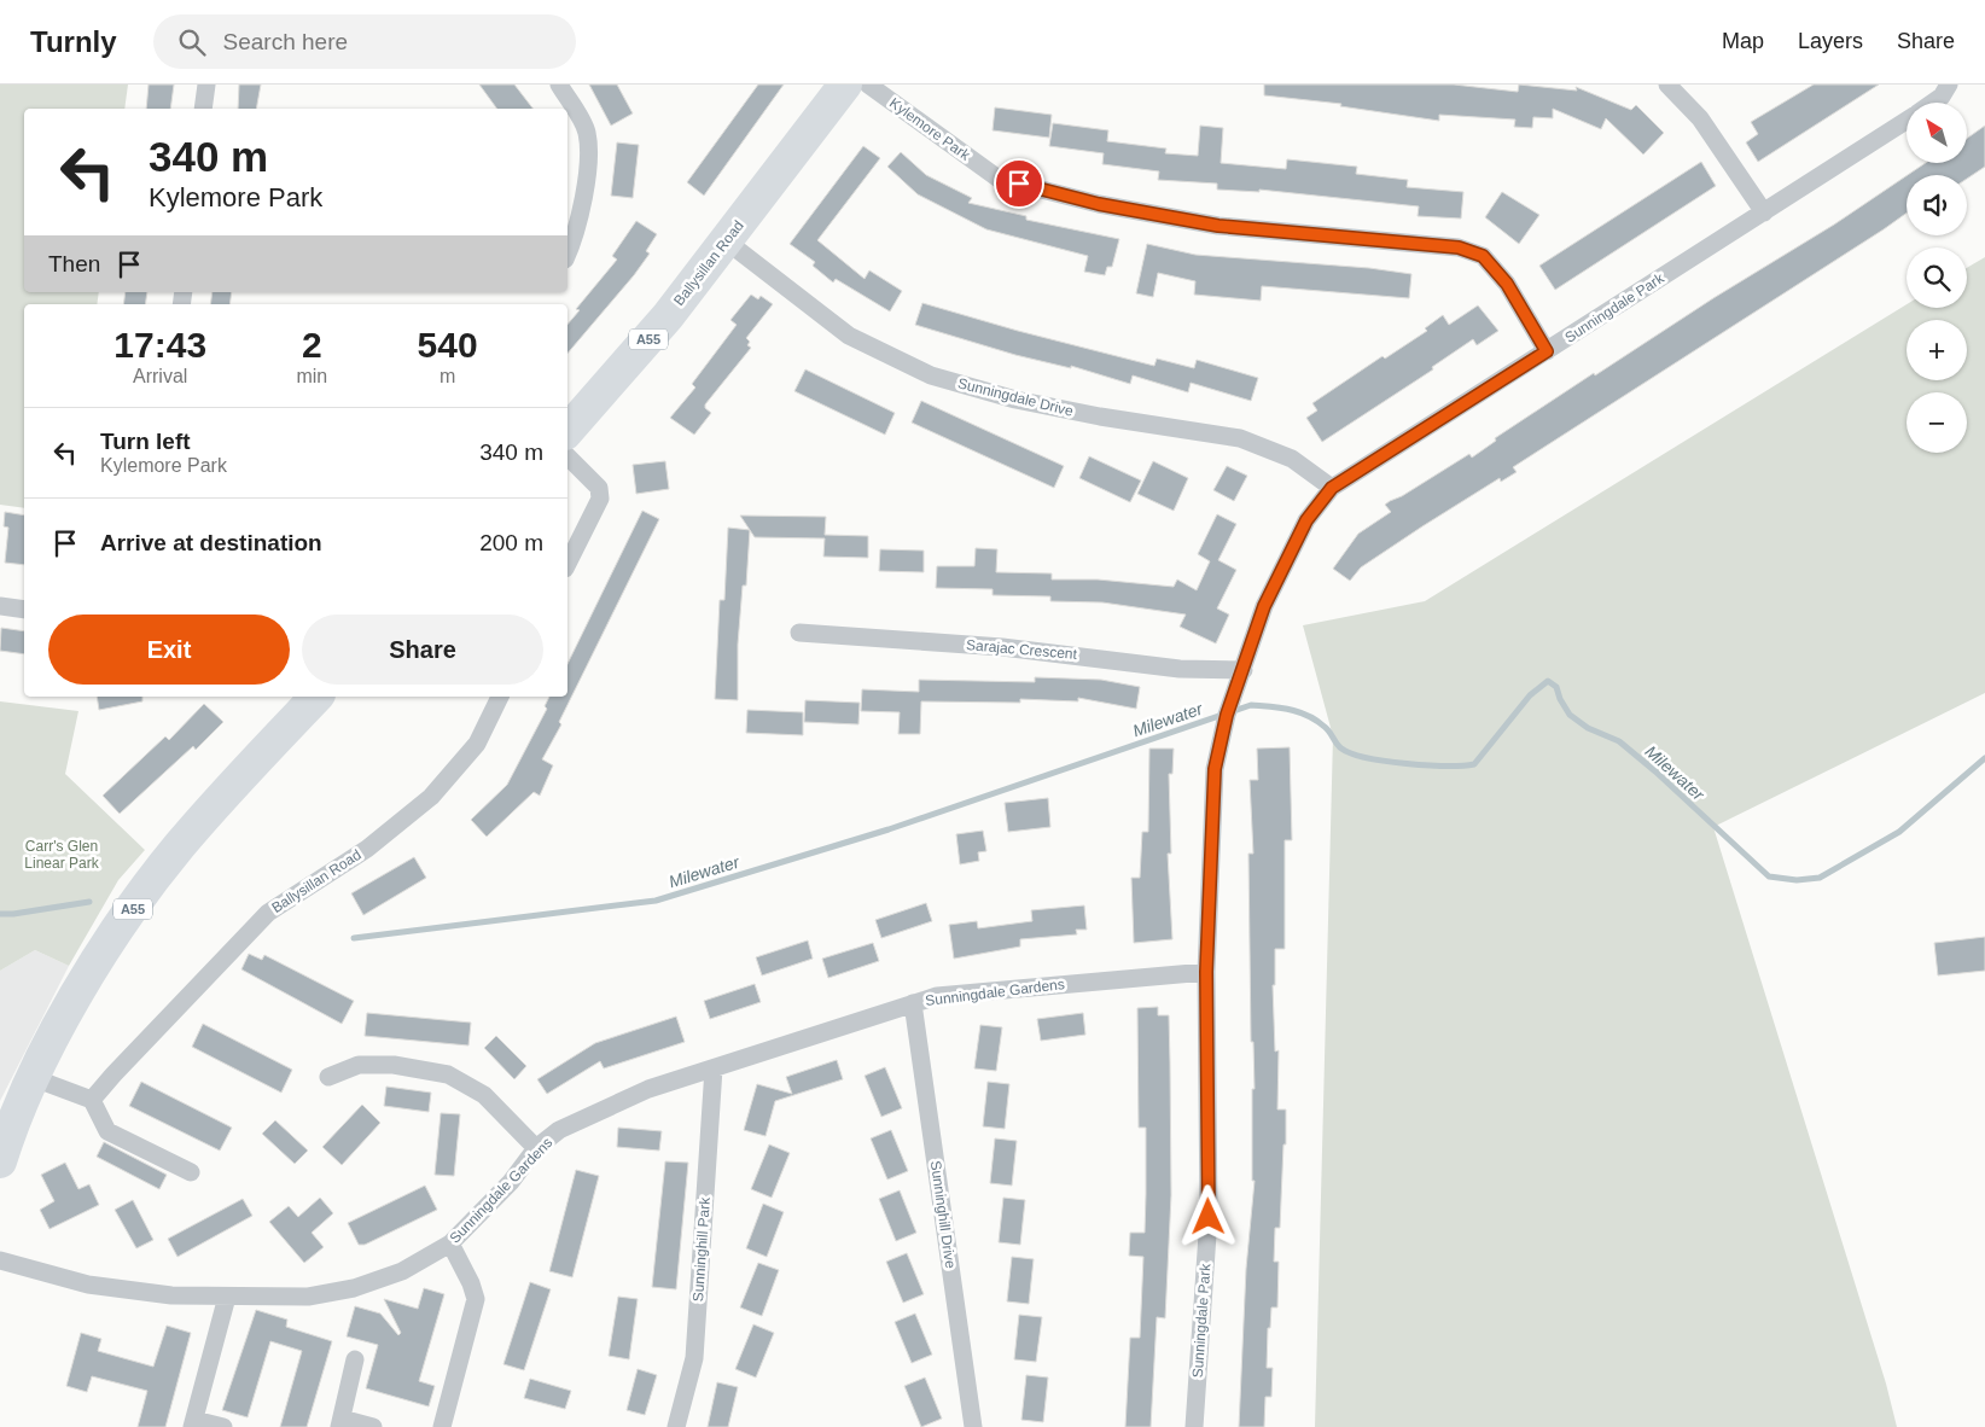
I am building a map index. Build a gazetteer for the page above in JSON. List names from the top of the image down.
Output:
{
  "streets": {
    "highway": ["Ballysillan Road", "A55"],
    "street": [
      "Kylemore Park",
      "Sunningdale Park",
      "Sunningdale Drive",
      "Sarajac Crescent",
      "Sunningdale Gardens",
      "Sunninghill Drive",
      "Sunninghill Park"
    ]
  },
  "crossings": [
    ["Kylemore Park", "Sunningdale Park"],
    ["Ballysillan Road", "Sunningdale Drive"],
    ["Sunningdale Park", "Sunningdale Drive"],
    ["Sunningdale Park", "Sarajac Crescent"],
    ["Sunningdale Park", "Sunningdale Gardens"],
    ["Sunningdale Gardens", "Sunninghill Drive"],
    ["Sunningdale Gardens", "Sunninghill Park"]
  ],
  "water": ["Milewater"],
  "parks": ["Carr's Glen Linear Park"],
  "north": "top left",
  "page": {
    "header": "Turnly",
    "search": "Search here",
    "nav": ["Map", "Layers", "Share"],
    "map_buttons": ["+", "−"],
    "turn": ["340 m", "Kylemore Park"],
    "then": "Then",
    "eta": [
      "17:43",
      "Arrival",
      "2",
      "min",
      "540",
      "m"
    ],
    "list": [
      {
        "name": "Turn left",
        "note": "Kylemore Park",
        "value": "340 m"
      },
      {
        "name": "Arrive at destination",
        "value": "200 m"
      }
    ],
    "buttons": ["Exit", "Share"]
  }
}
